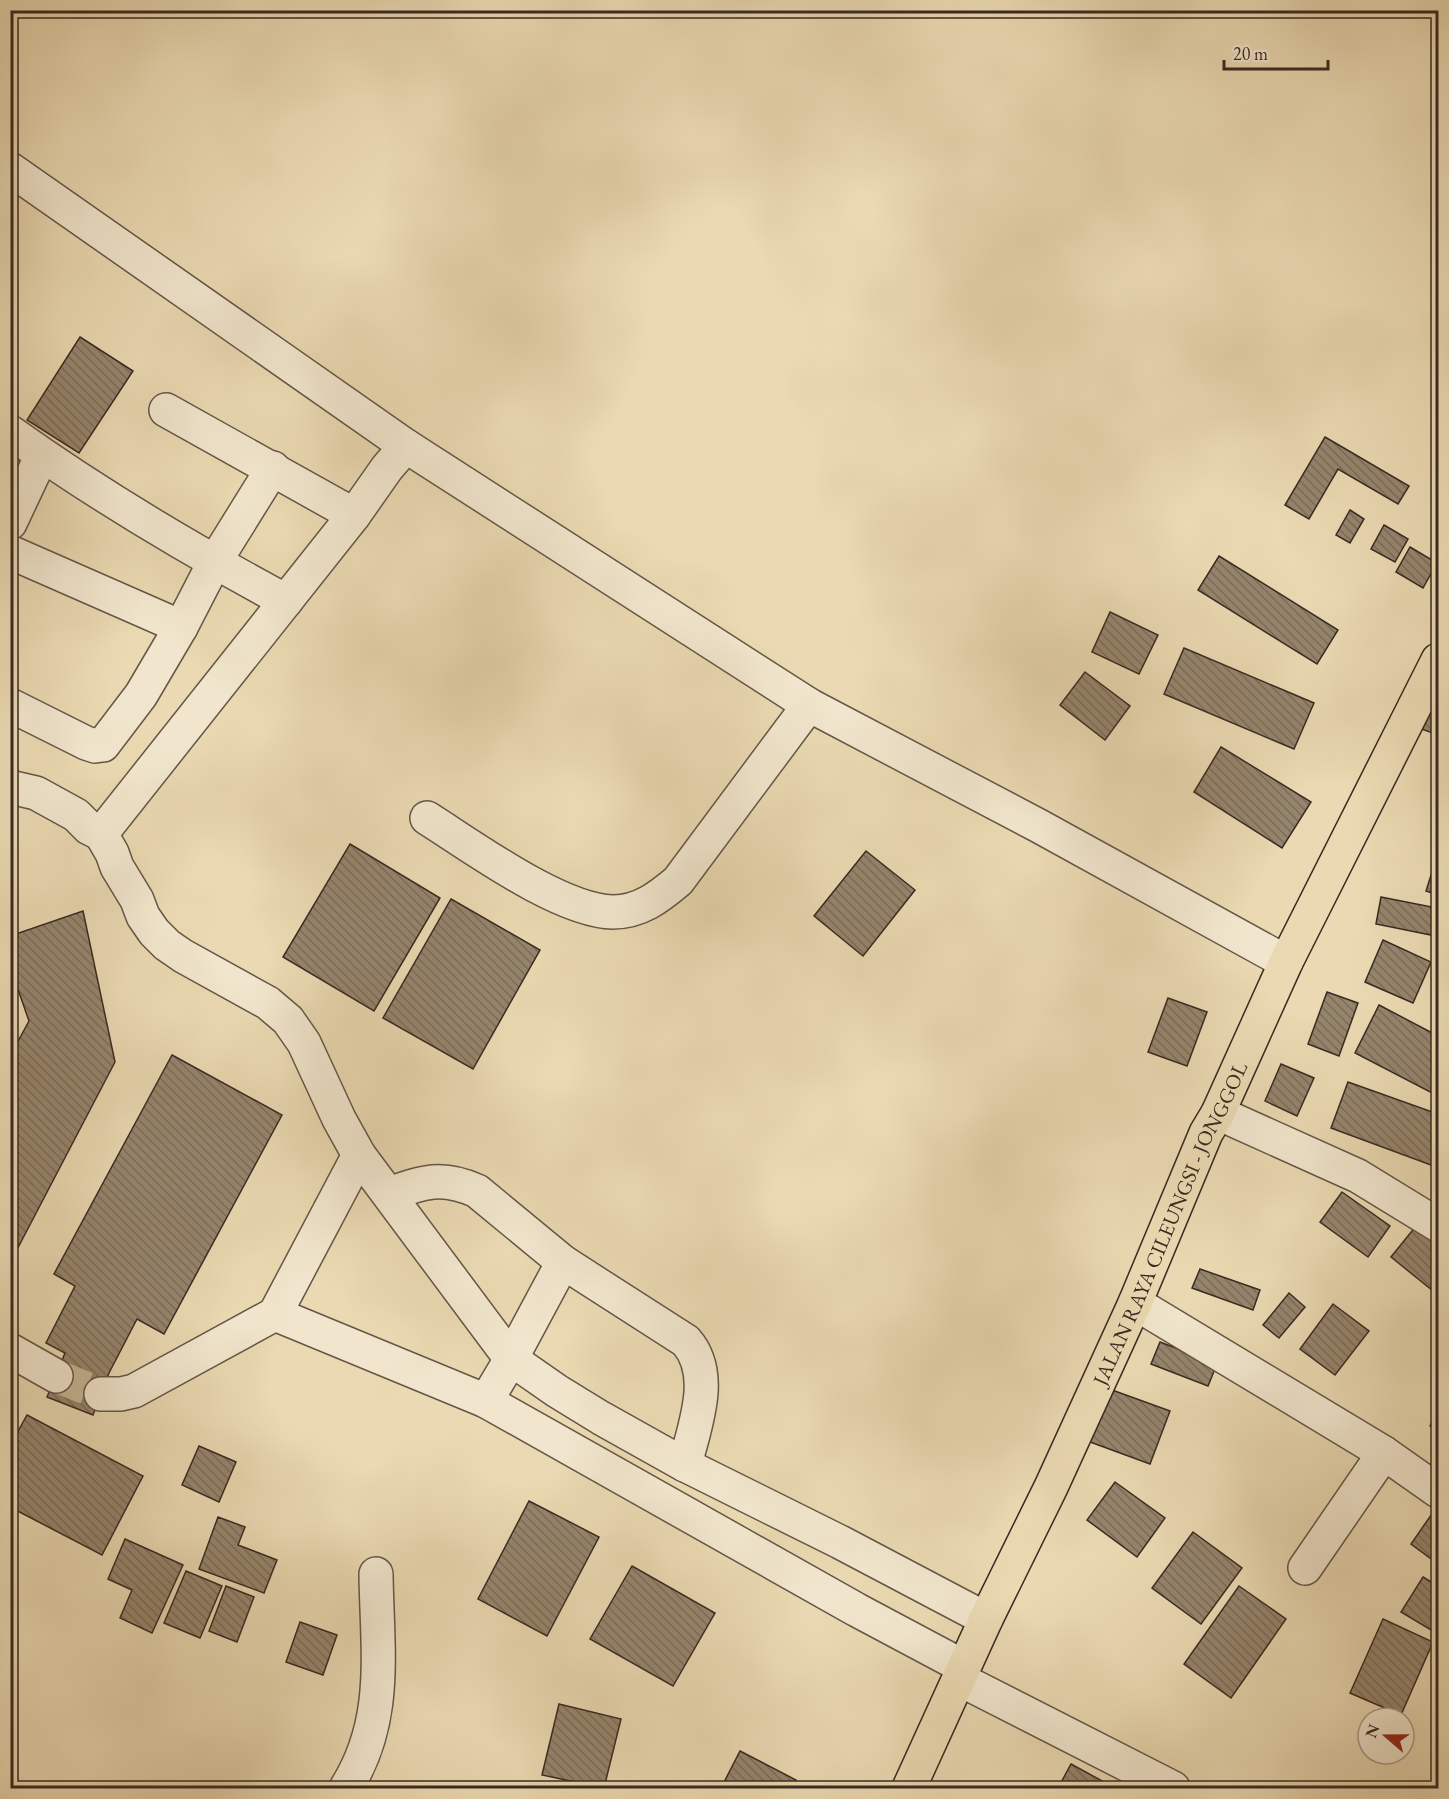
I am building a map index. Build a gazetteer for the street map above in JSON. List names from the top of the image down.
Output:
{
  "streets": {
    "main road": ["JALAN RAYA CILEUNGSI - JONGGOL"]
  },
  "scale_bar": "20 m",
  "north": "left"
}
